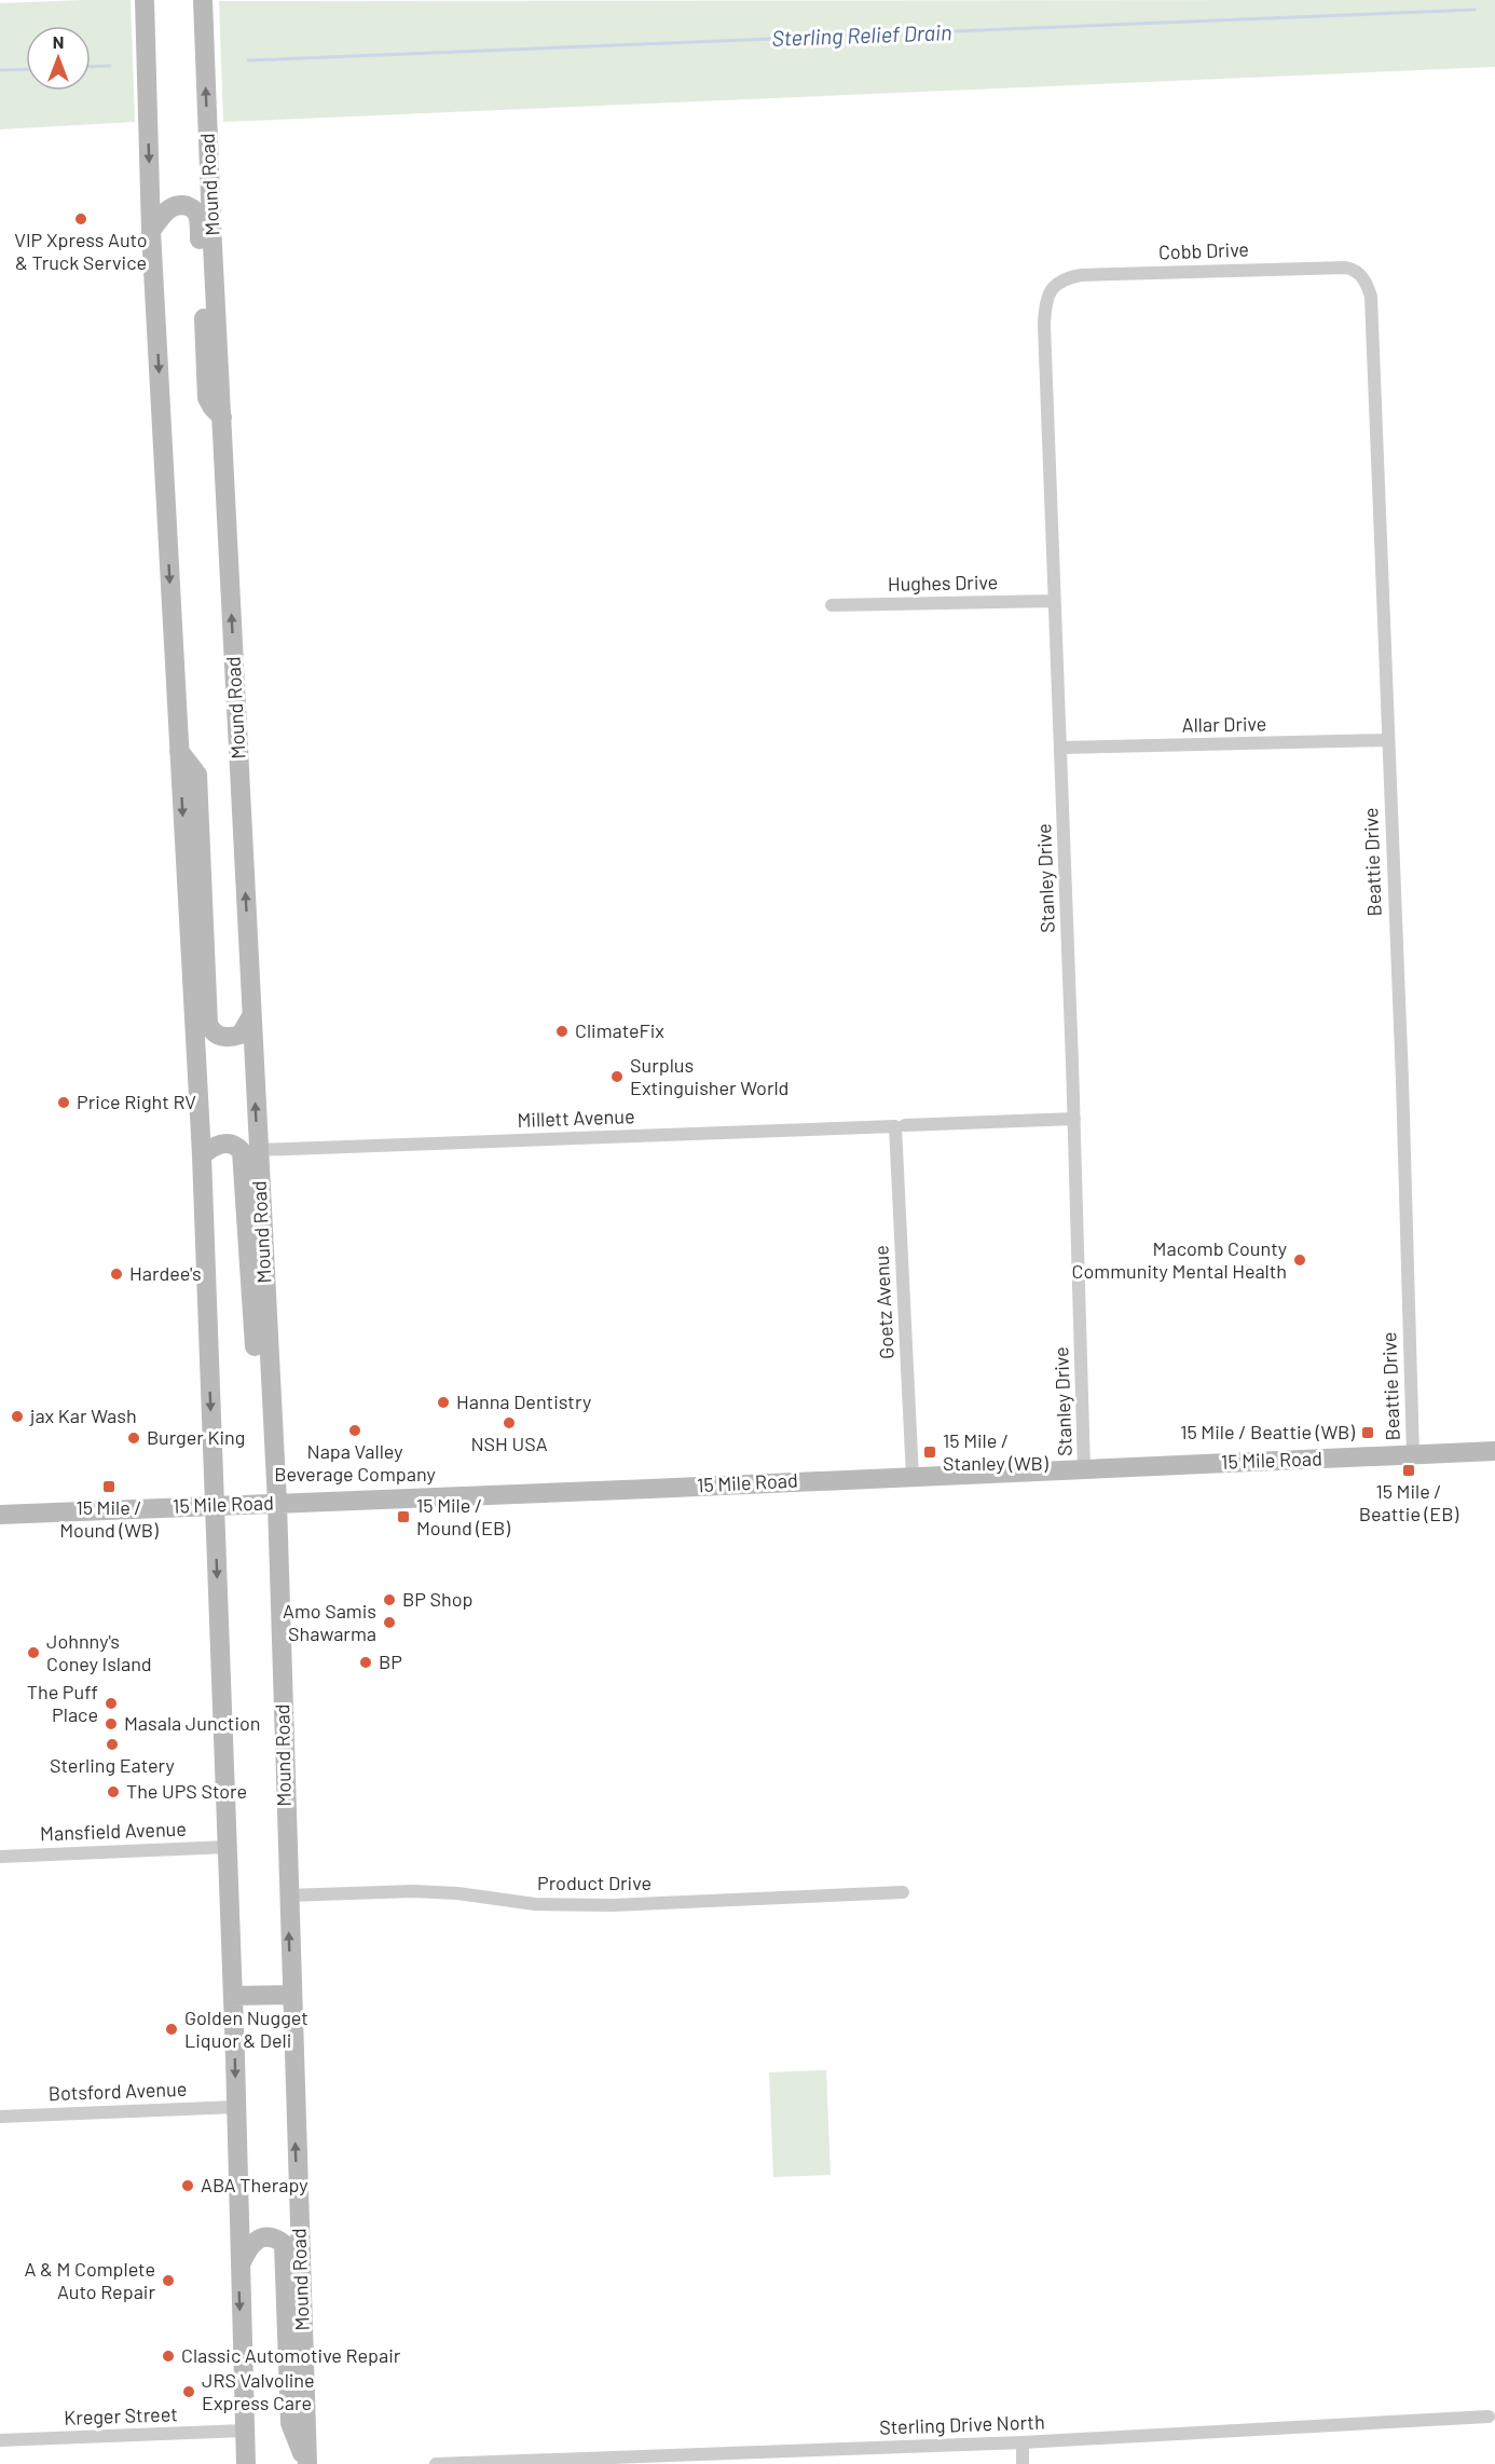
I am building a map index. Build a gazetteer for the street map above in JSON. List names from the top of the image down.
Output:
{
  "streets": {
    "main road": ["Mound Road", "15 Mile Road"],
    "street": [
      "Cobb Drive",
      "Hughes Drive",
      "Allar Drive",
      "Beattie Drive",
      "Stanley Drive",
      "Millett Avenue",
      "Goetz Avenue",
      "Mansfield Avenue",
      "Product Drive",
      "Botsford Avenue",
      "Kreger Street",
      "Sterling Drive North"
    ]
  },
  "crossings": [
    ["Mound Road", "Millett Avenue"],
    ["Mound Road", "15 Mile Road"],
    ["Mound Road", "Product Drive"],
    ["Cobb Drive", "Beattie Drive"],
    ["Cobb Drive", "Stanley Drive"],
    ["Hughes Drive", "Stanley Drive"],
    ["Allar Drive", "Beattie Drive"],
    ["Allar Drive", "Stanley Drive"],
    ["Beattie Drive", "15 Mile Road"],
    ["Stanley Drive", "Millett Avenue"],
    ["Stanley Drive", "15 Mile Road"],
    ["Millett Avenue", "Goetz Avenue"],
    ["Goetz Avenue", "15 Mile Road"]
  ],
  "water": ["Sterling Relief Drain"],
  "places": {
    "other": [
      "VIP Xpress Auto & Truck Service",
      "ClimateFix",
      "Surplus Extinguisher World",
      "Price Right RV",
      "Macomb County Community Mental Health",
      "Hardee's",
      "Hanna Dentistry",
      "jax Kar Wash",
      "NSH USA",
      "Napa Valley Beverage Company",
      "Burger King",
      "BP Shop",
      "Amo Samis Shawarma",
      "Johnny's Coney Island",
      "BP",
      "The Puff Place",
      "Masala Junction",
      "Sterling Eatery",
      "The UPS Store",
      "Golden Nugget Liquor & Deli",
      "ABA Therapy",
      "A & M Complete Auto Repair",
      "Classic Automotive Repair",
      "JRS Valvoline Express Care"
    ],
    "transit": [
      "15 Mile / Beattie (WB)",
      "15 Mile / Stanley (WB)",
      "15 Mile / Beattie (EB)",
      "15 Mile / Mound (WB)",
      "15 Mile / Mound (EB)"
    ]
  },
  "north": "top"
}
